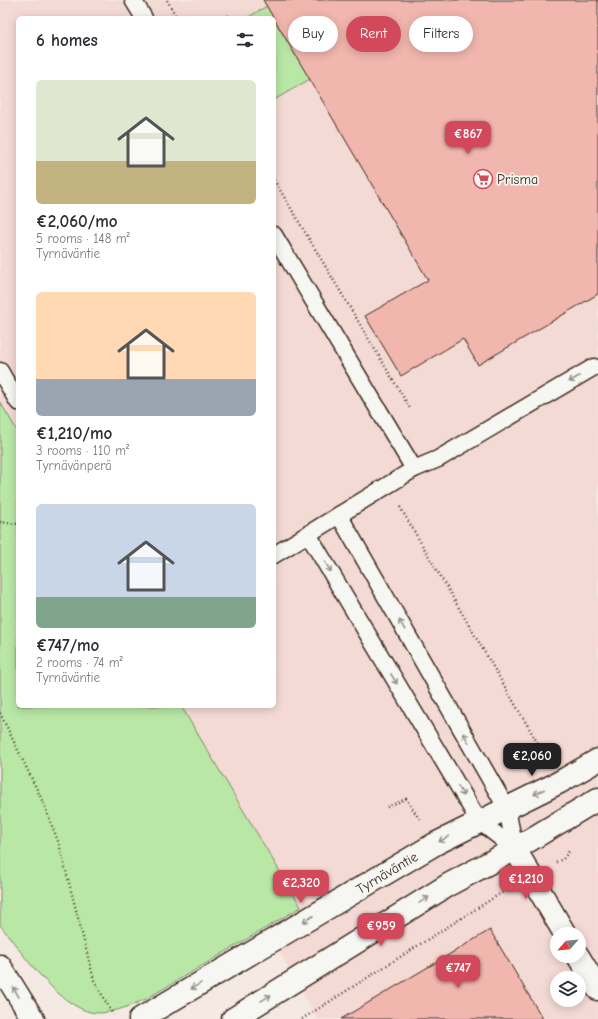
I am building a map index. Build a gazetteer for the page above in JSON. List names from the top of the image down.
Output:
{
  "streets": {
    "street": ["Tyrnäväntie"]
  },
  "places": {
    "supermarket": ["Prisma"]
  },
  "north": "bottom left",
  "page": {
    "chip": ["Buy", "Rent", "Filters"],
    "heading": "6 homes",
    "list": [
      {
        "name": "€2,060/mo",
        "note": "5 rooms · 148 m² · Tyrnäväntie"
      },
      {
        "name": "€1,210/mo",
        "note": "3 rooms · 110 m² · Tyrnävänperä"
      },
      {
        "name": "€747/mo",
        "note": "2 rooms · 74 m² · Tyrnäväntie"
      }
    ],
    "price": [
      "€867",
      "€2,060",
      "€1,210",
      "€2,320",
      "€959",
      "€747"
    ]
  }
}
